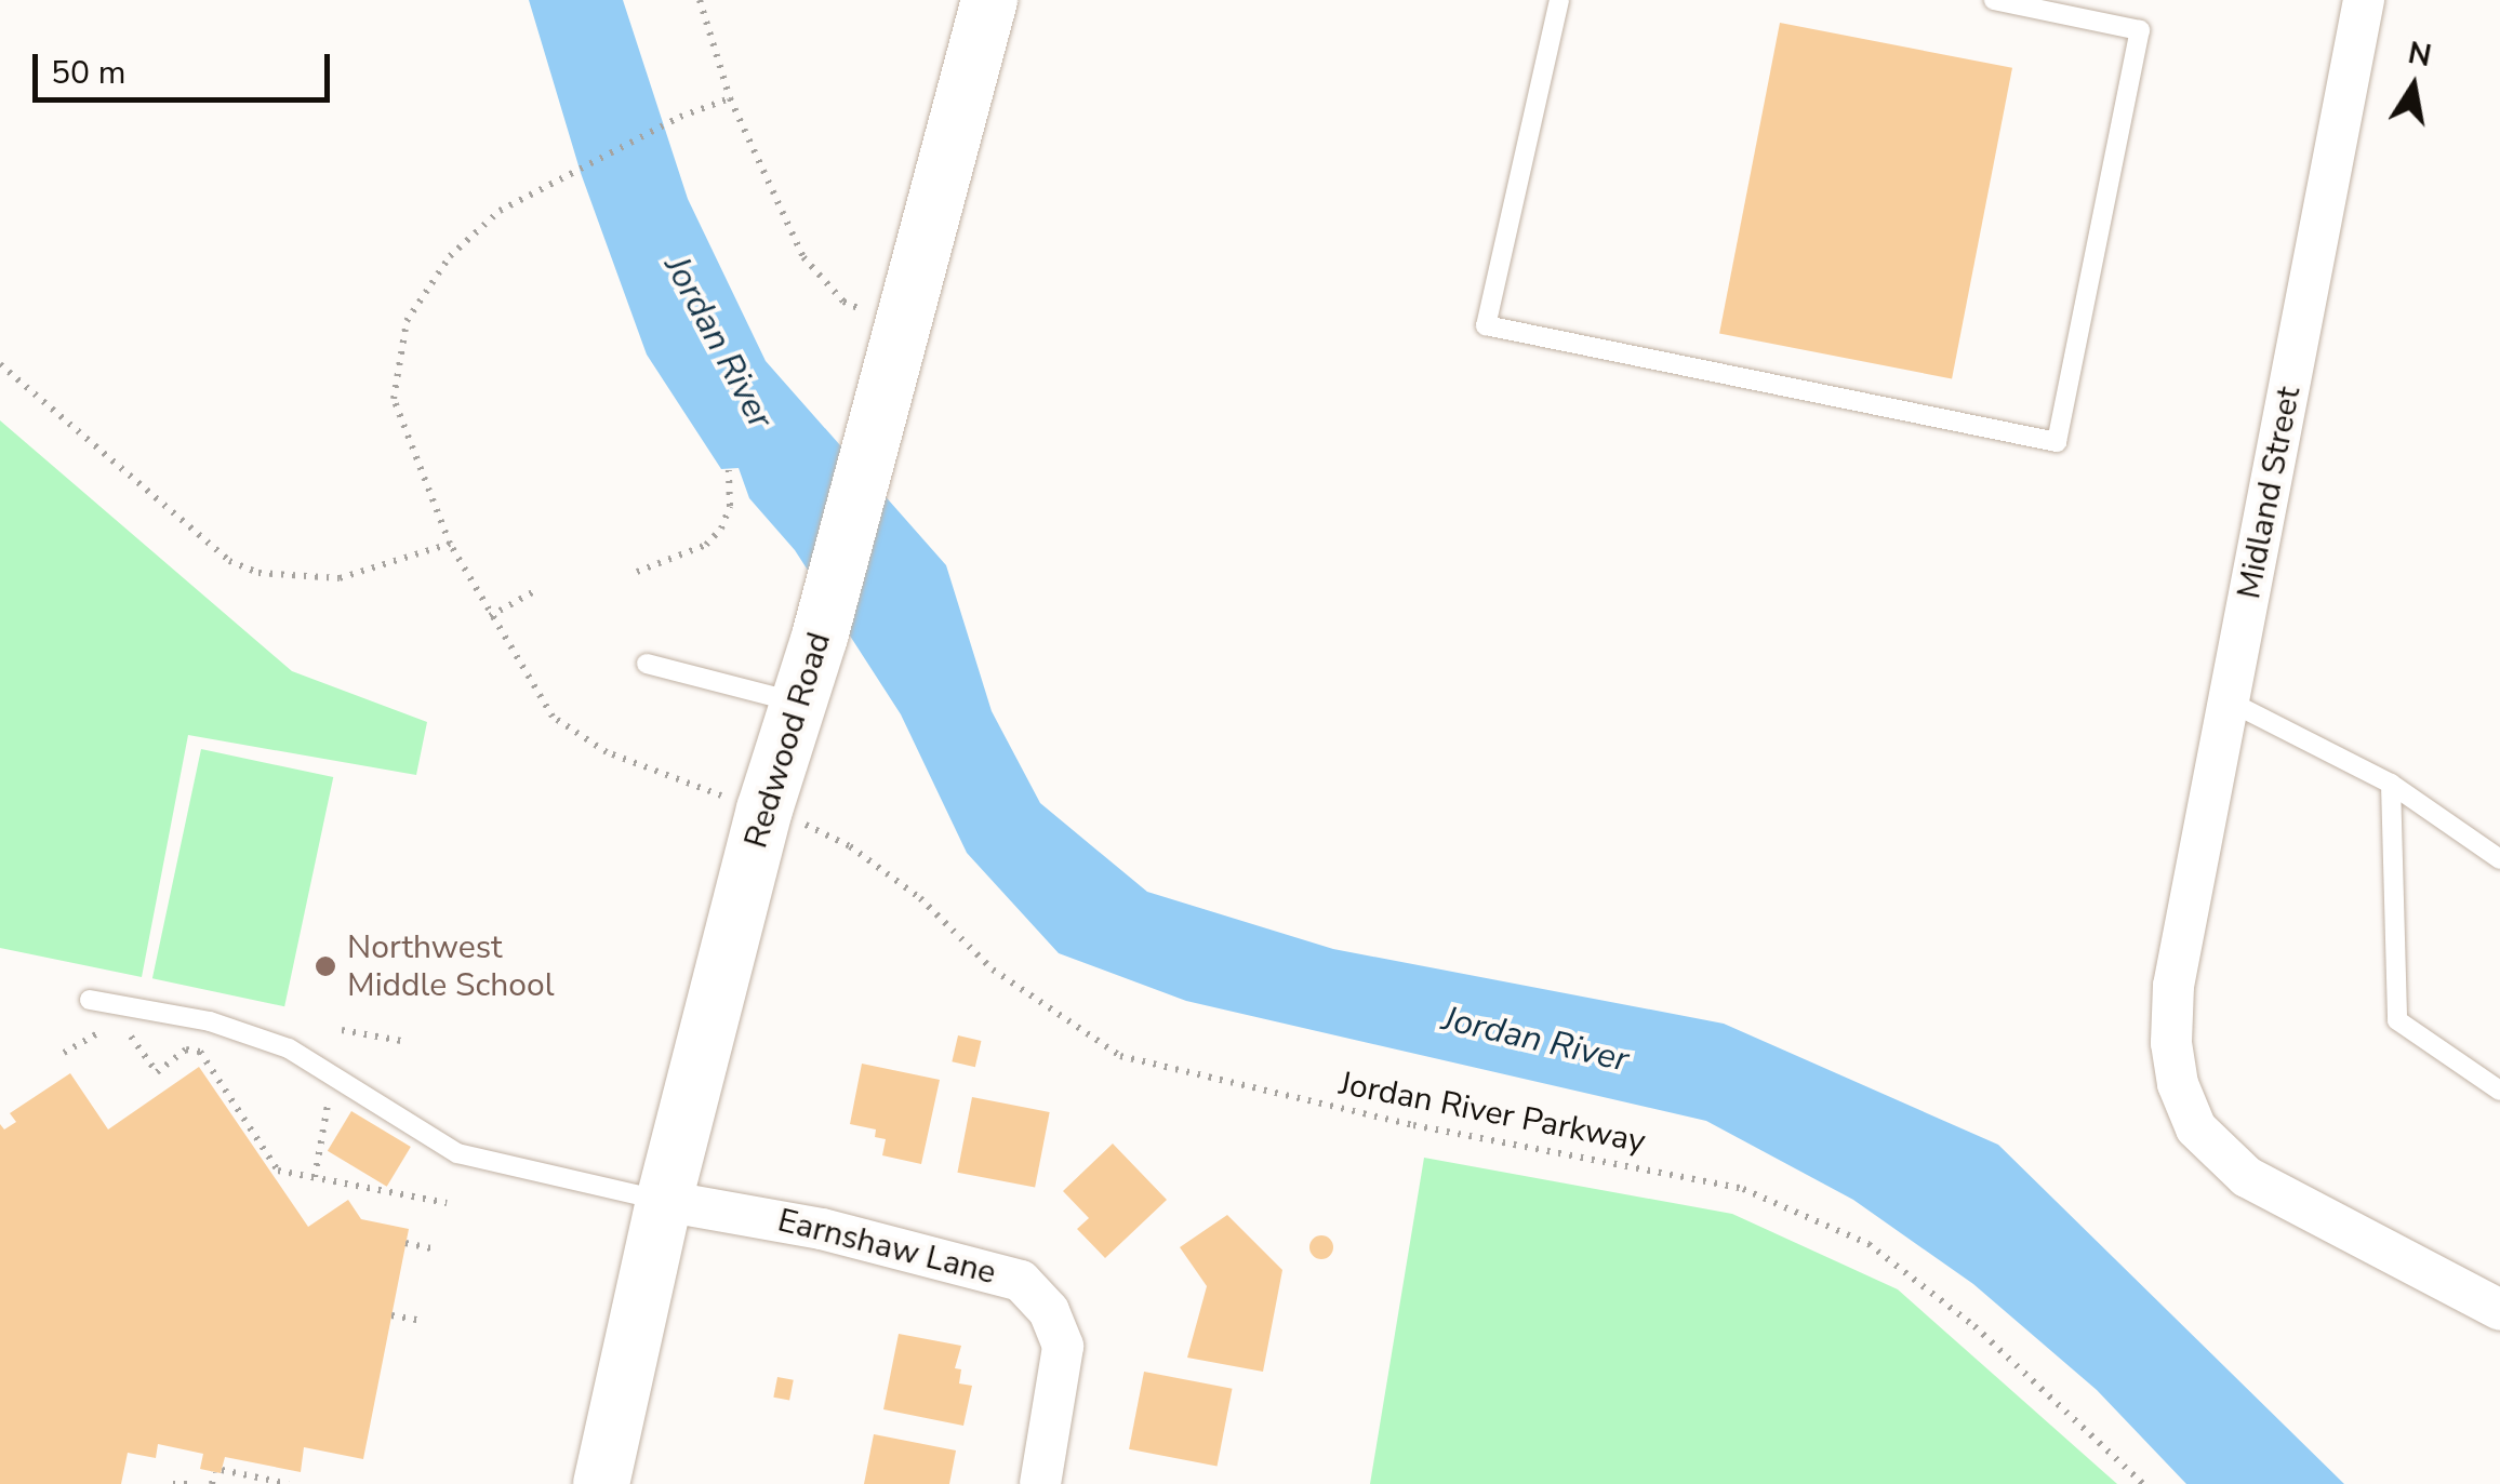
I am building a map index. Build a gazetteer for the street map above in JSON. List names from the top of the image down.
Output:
{
  "streets": {
    "main road": ["Redwood Road"],
    "street": ["Midland Street", "Earnshaw Lane"],
    "path": ["Jordan River Parkway"]
  },
  "crossings": [
    ["Redwood Road", "Earnshaw Lane"]
  ],
  "water": ["Jordan River"],
  "places": ["Northwest Middle School"],
  "scale_bar": "50 m",
  "north": "top"
}
